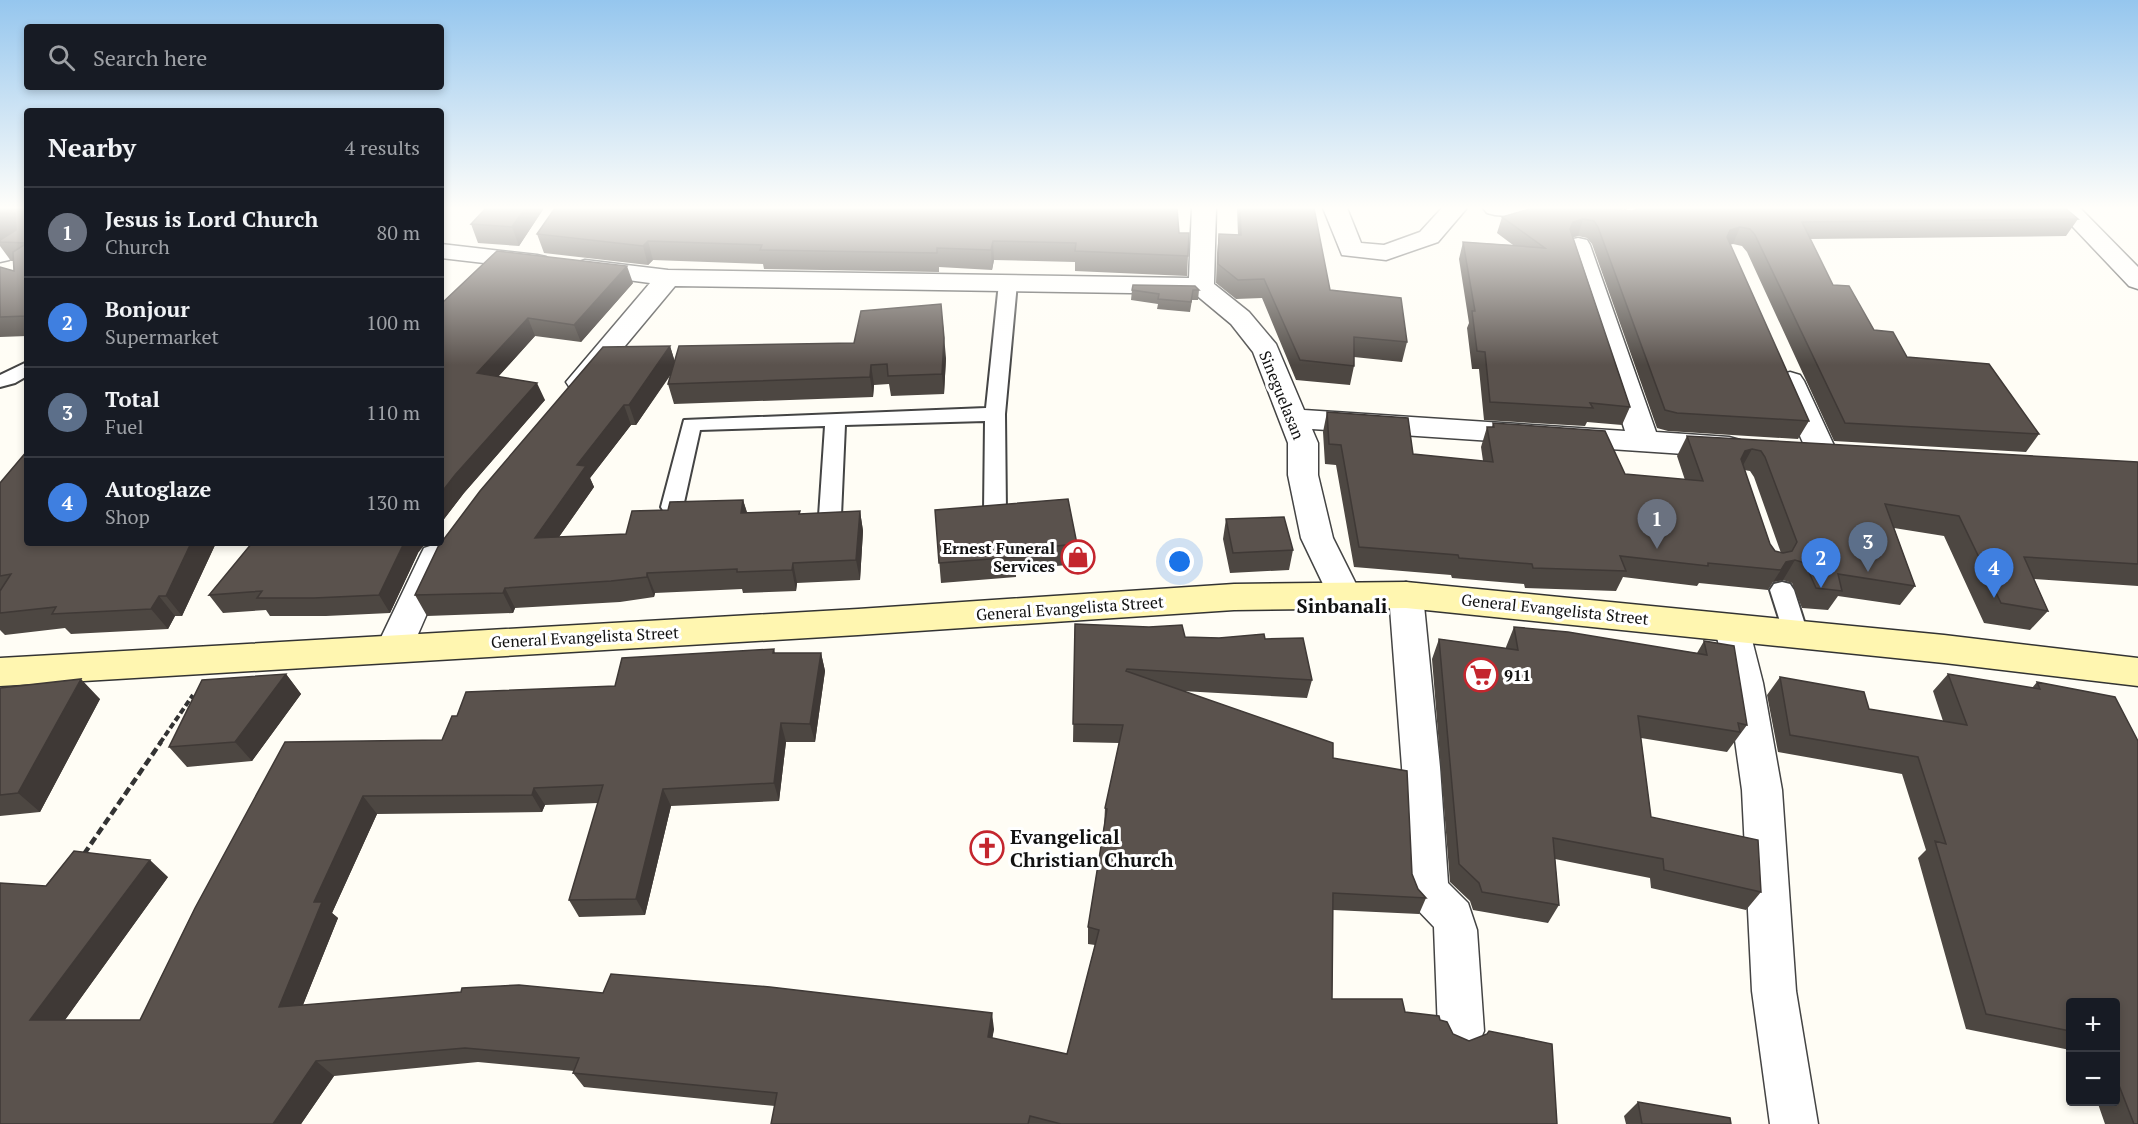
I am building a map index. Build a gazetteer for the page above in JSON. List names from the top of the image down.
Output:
{
  "streets": {
    "main road": ["General Evangelista Street"],
    "street": ["Sineguelasan"]
  },
  "crossings": [
    ["Sineguelasan", "General Evangelista Street"]
  ],
  "districts": ["Sinbanali"],
  "places": {
    "shop": ["Ernest Funeral Services"],
    "supermarket": ["911"],
    "church": ["Evangelical Christian Church"]
  },
  "page": {
    "search": "Search here",
    "heading": ["Nearby", "4 results"],
    "list": [
      {
        "mark": "1",
        "name": "Jesus is Lord Church",
        "note": "Church",
        "value": "80 m"
      },
      {
        "mark": "2",
        "name": "Bonjour",
        "note": "Supermarket",
        "value": "100 m"
      },
      {
        "mark": "3",
        "name": "Total",
        "note": "Fuel",
        "value": "110 m"
      },
      {
        "mark": "4",
        "name": "Autoglaze",
        "note": "Shop",
        "value": "130 m"
      }
    ],
    "pins": [
      "1",
      "3",
      "2",
      "4"
    ],
    "map_buttons": ["+", "−"]
  }
}
